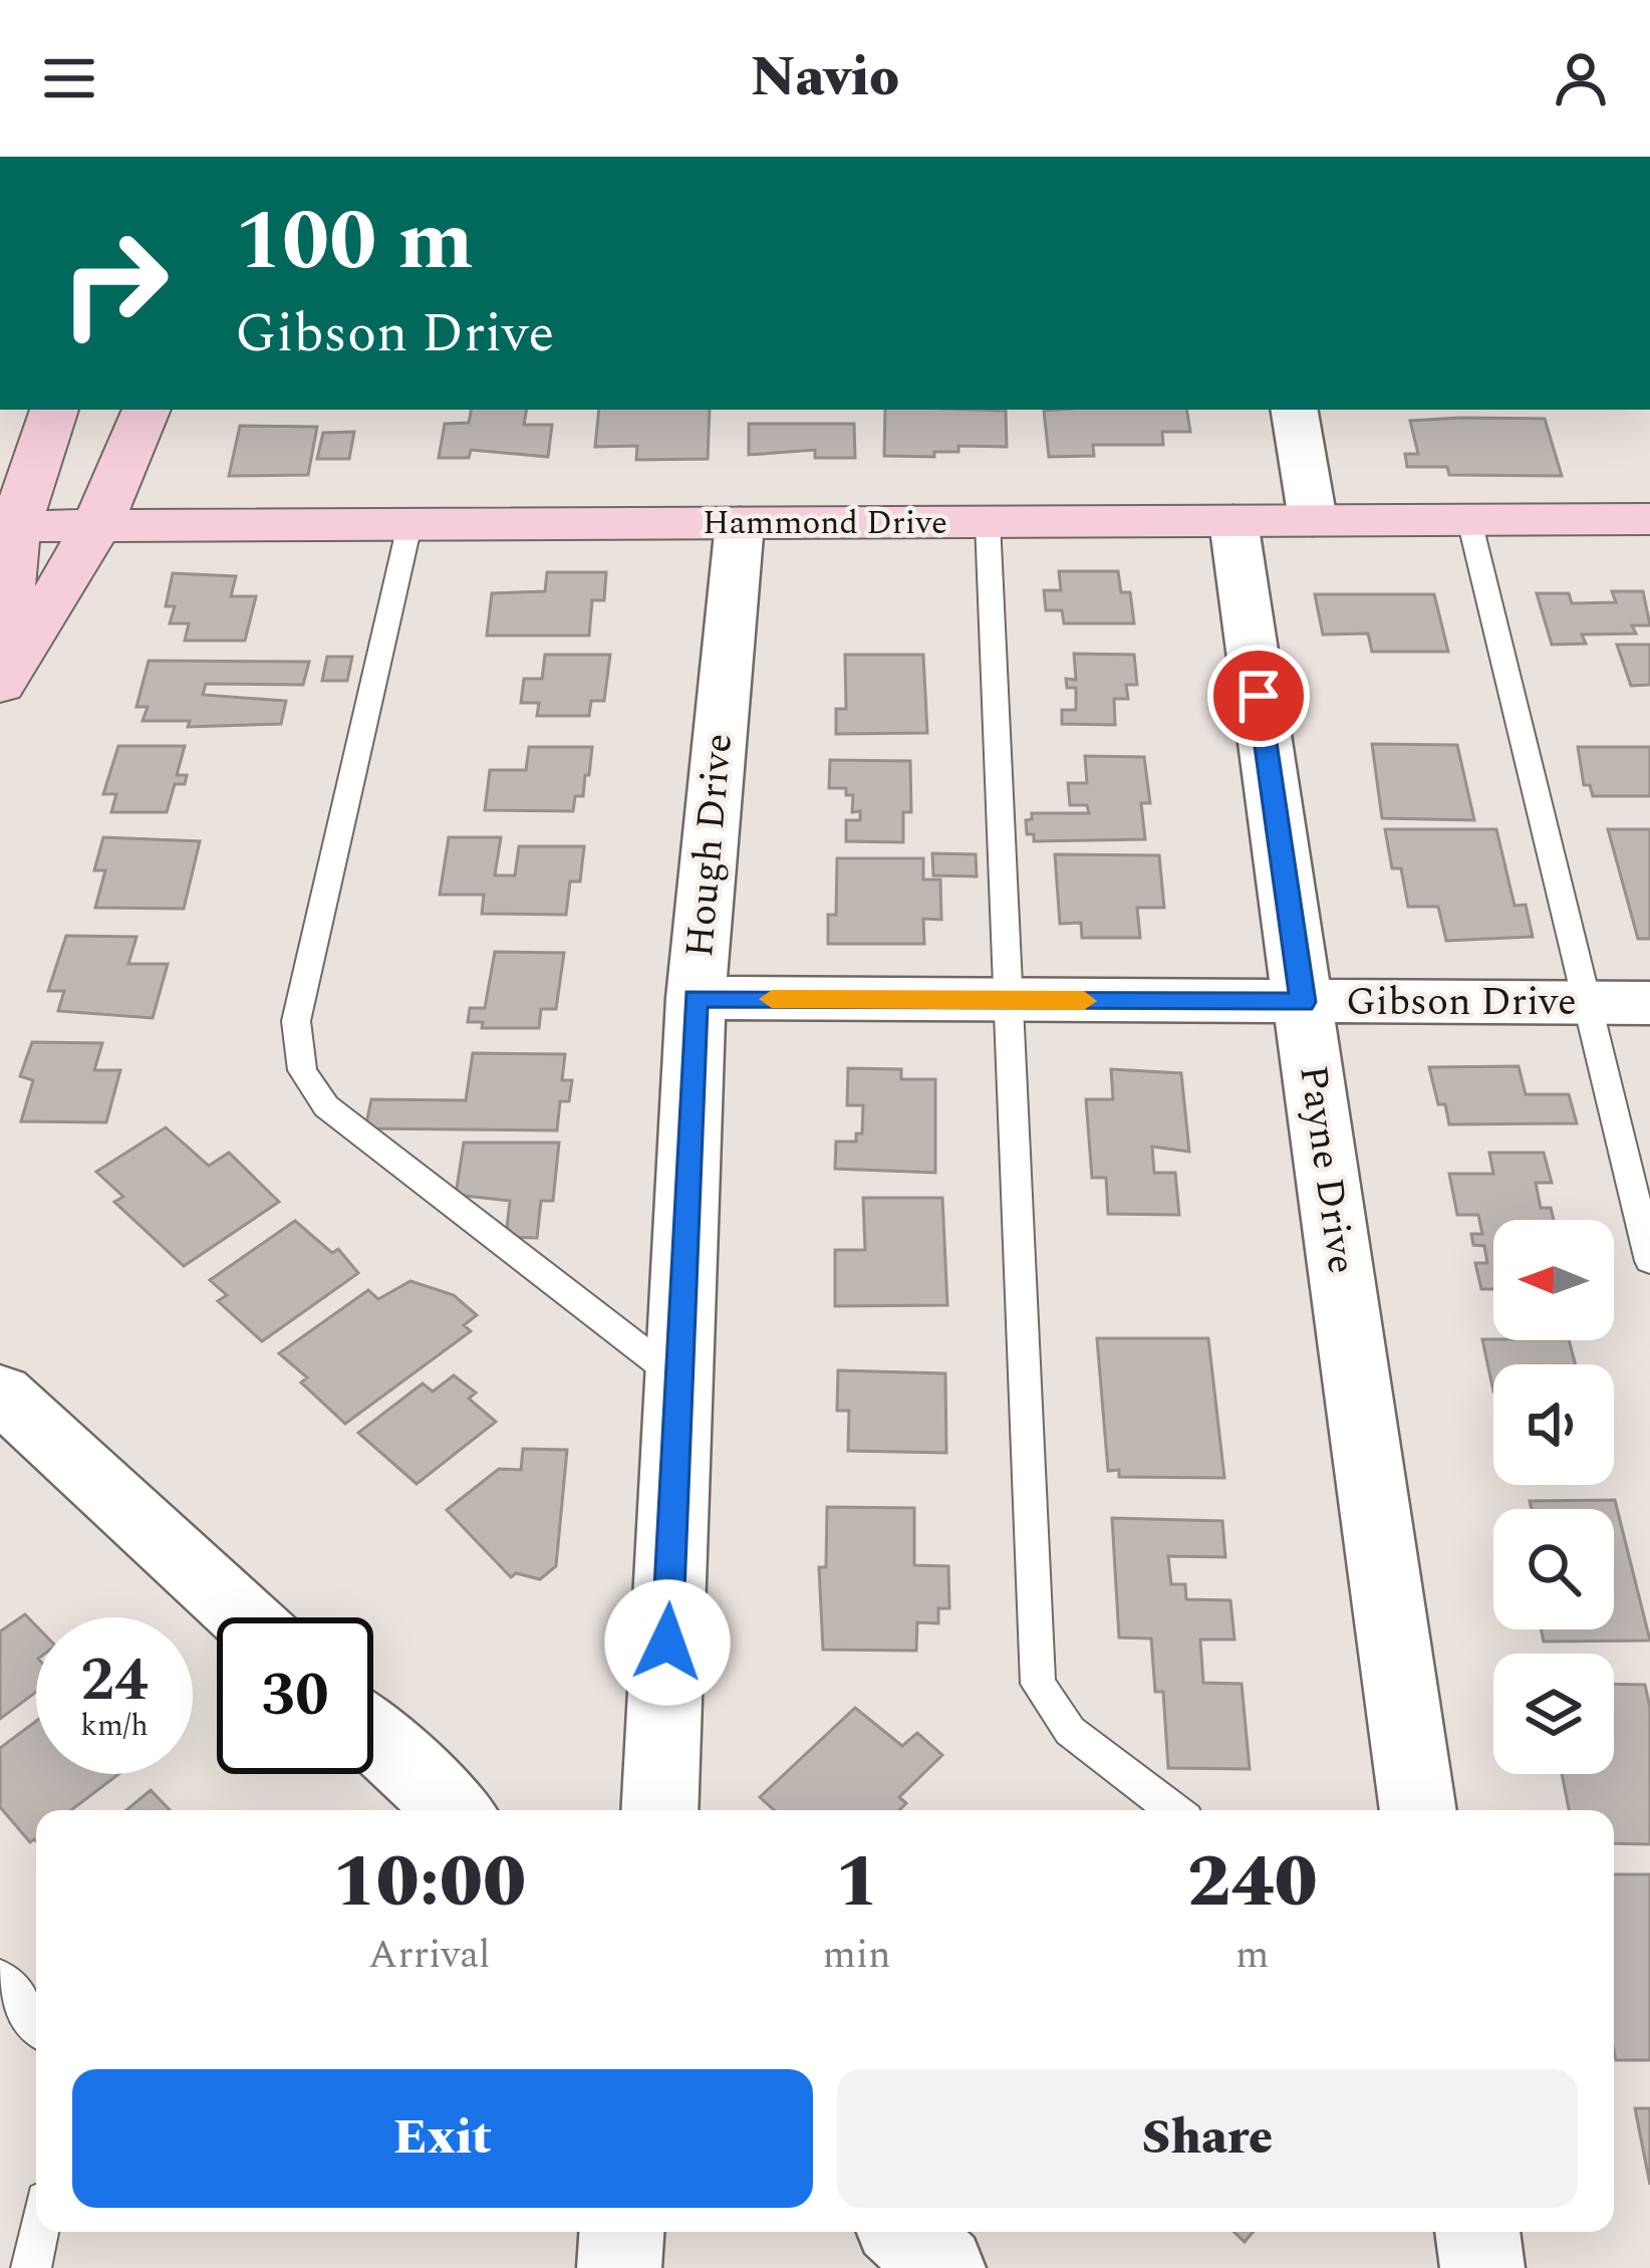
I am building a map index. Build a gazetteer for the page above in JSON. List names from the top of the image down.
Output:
{
  "streets": {
    "street": [
      "Hammond Drive",
      "Hough Drive",
      "Gibson Drive",
      "Payne Drive"
    ]
  },
  "crossings": [
    ["Hammond Drive", "Hough Drive"],
    ["Hammond Drive", "Payne Drive"],
    ["Hough Drive", "Gibson Drive"],
    ["Gibson Drive", "Payne Drive"]
  ],
  "north": "left",
  "page": {
    "header": "Navio",
    "turn": ["100 m", "Gibson Drive"],
    "speed": "24 km/h",
    "limit": "30",
    "eta": [
      "10:00",
      "Arrival",
      "1",
      "min",
      "240",
      "m"
    ],
    "buttons": ["Exit", "Share"]
  }
}
